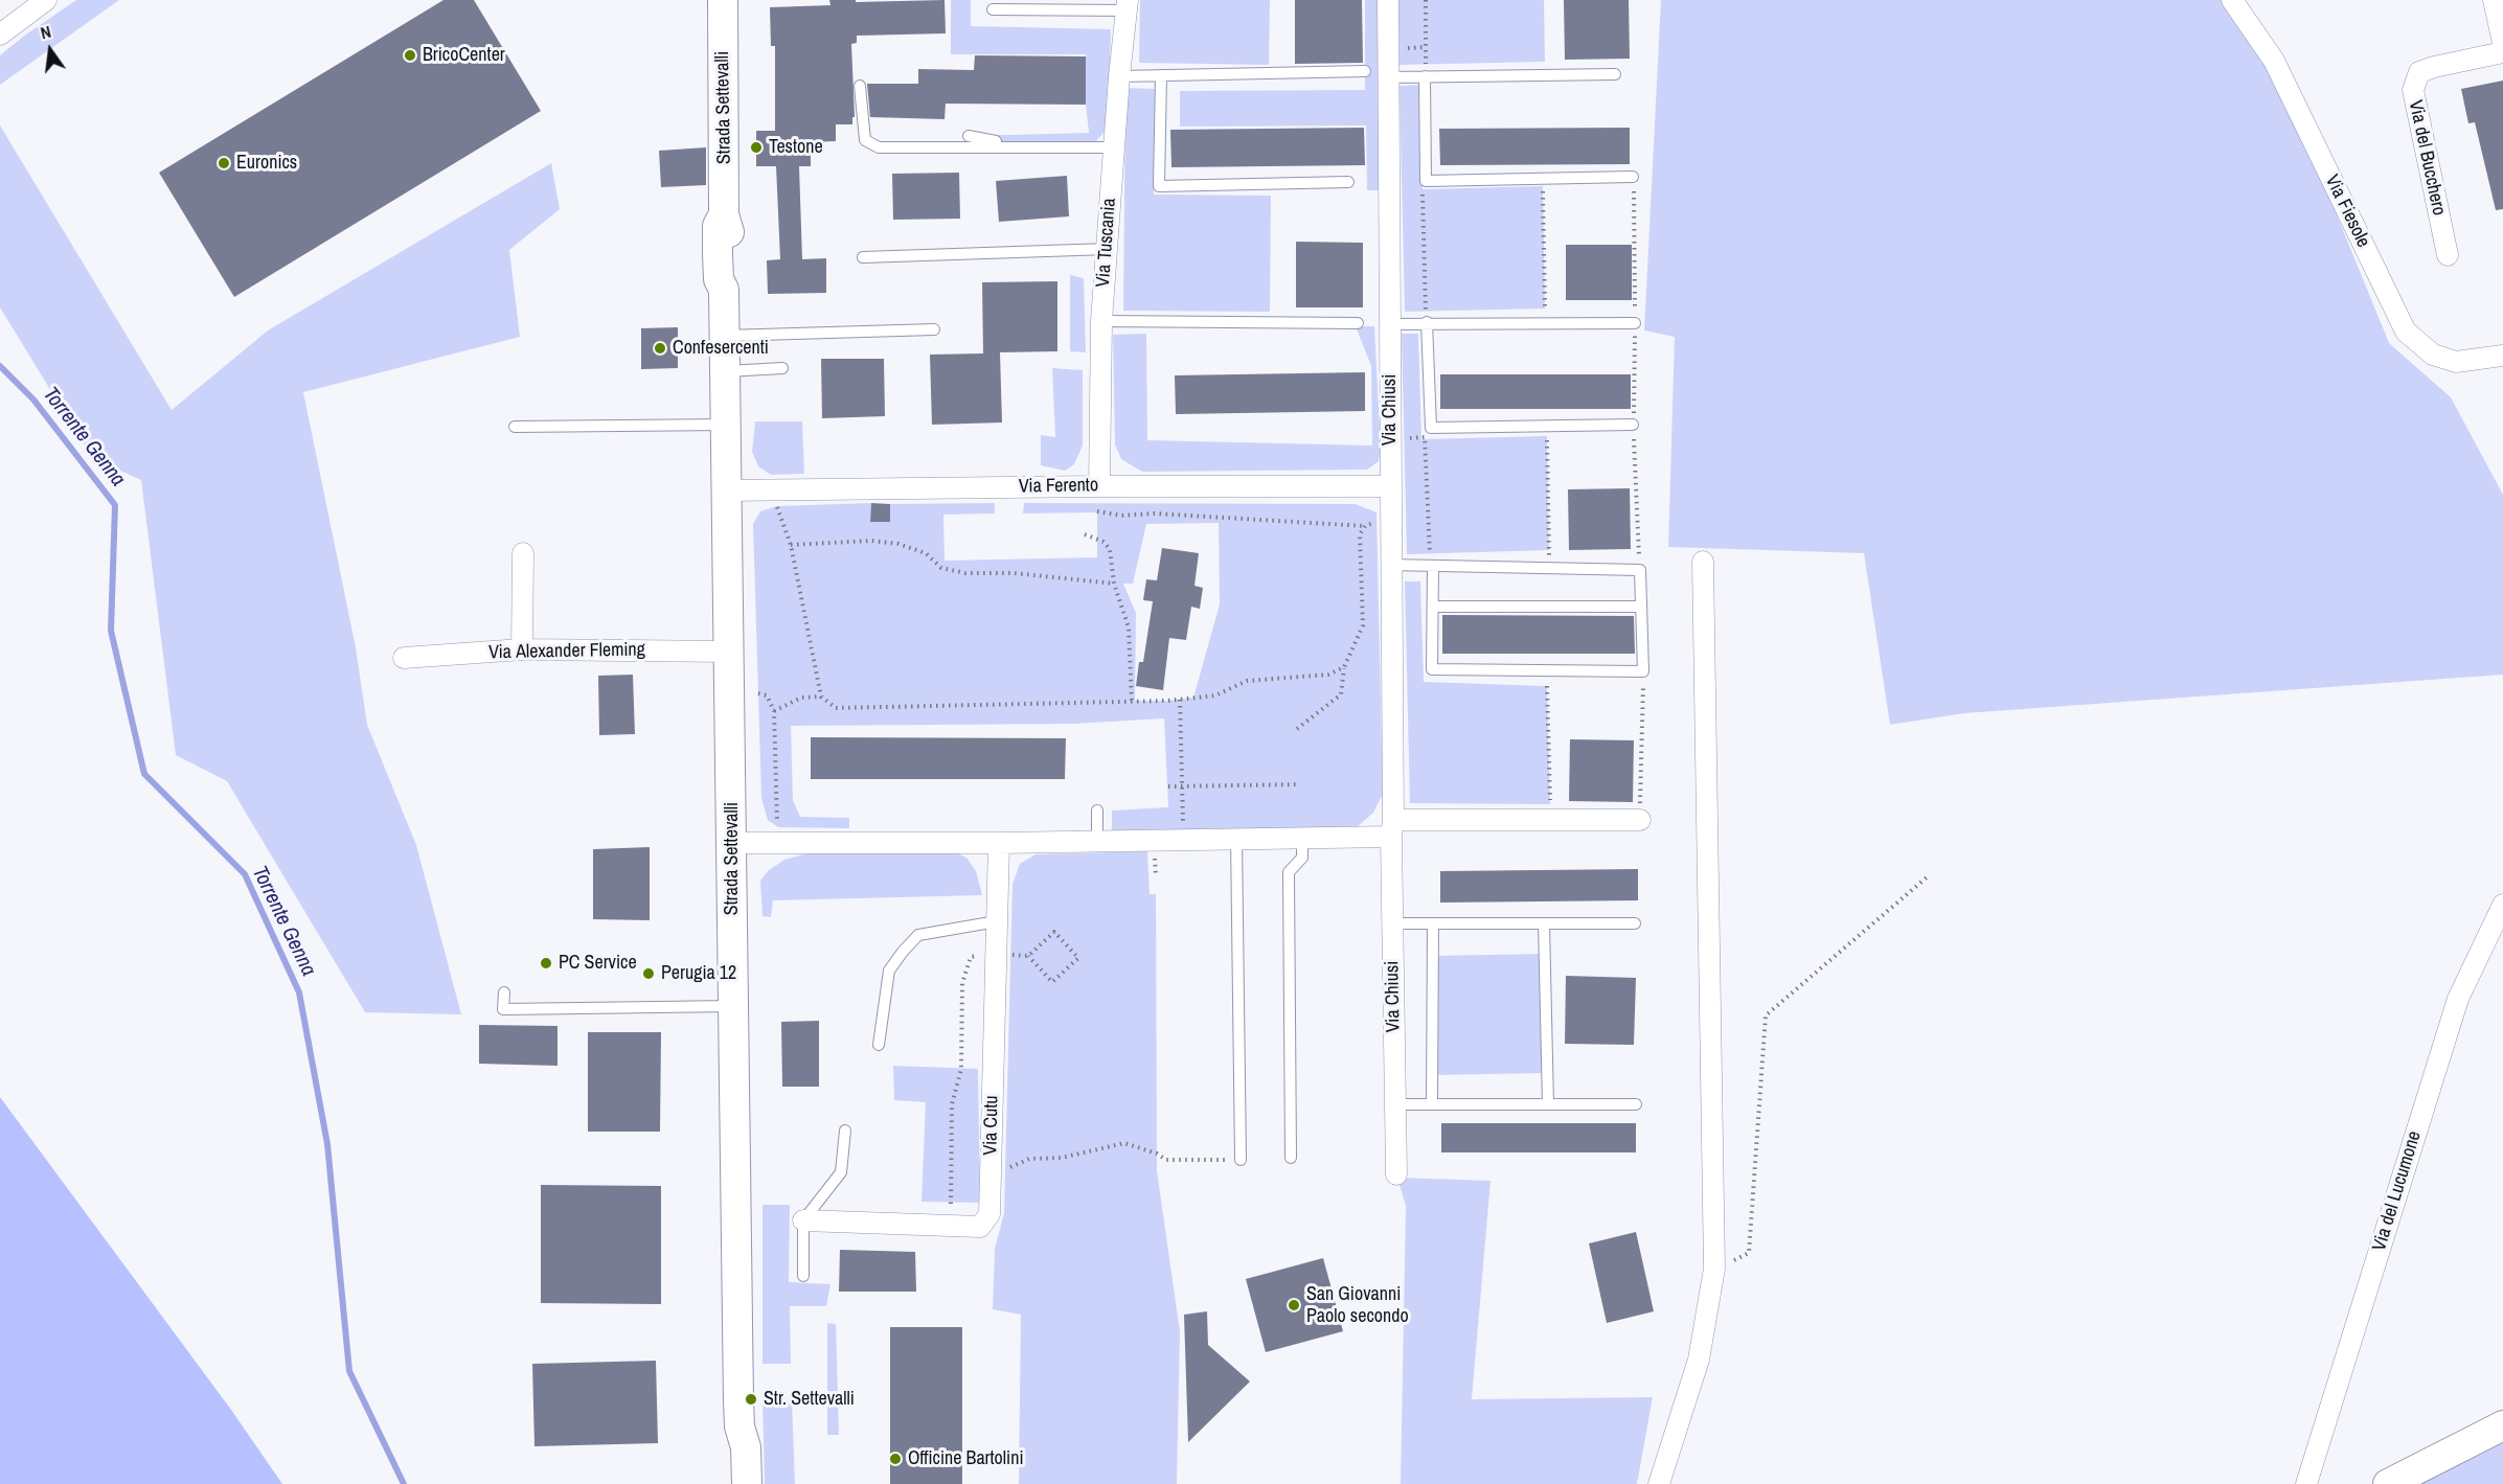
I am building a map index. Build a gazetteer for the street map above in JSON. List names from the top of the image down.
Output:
{
  "streets": {
    "main road": ["Strada Settevalli"],
    "street": [
      "Via del Bucchero",
      "Via Fiesole",
      "Via Tuscania",
      "Via Chiusi",
      "Via Ferento",
      "Via Alexander Fleming",
      "Via Cutu",
      "Via del Lucumone"
    ]
  },
  "crossings": [
    ["Strada Settevalli", "Via Ferento"],
    ["Strada Settevalli", "Via Alexander Fleming"],
    ["Via Tuscania", "Via Ferento"],
    ["Via Chiusi", "Via Ferento"]
  ],
  "water": ["Torrente Genna"],
  "places": [
    "BricoCenter",
    "Testone",
    "Euronics",
    "Confesercenti",
    "PC Service",
    "Perugia 12",
    "San Giovanni Paolo secondo",
    "Str. Settevalli",
    "Officine Bartolini"
  ],
  "north": "top"
}
